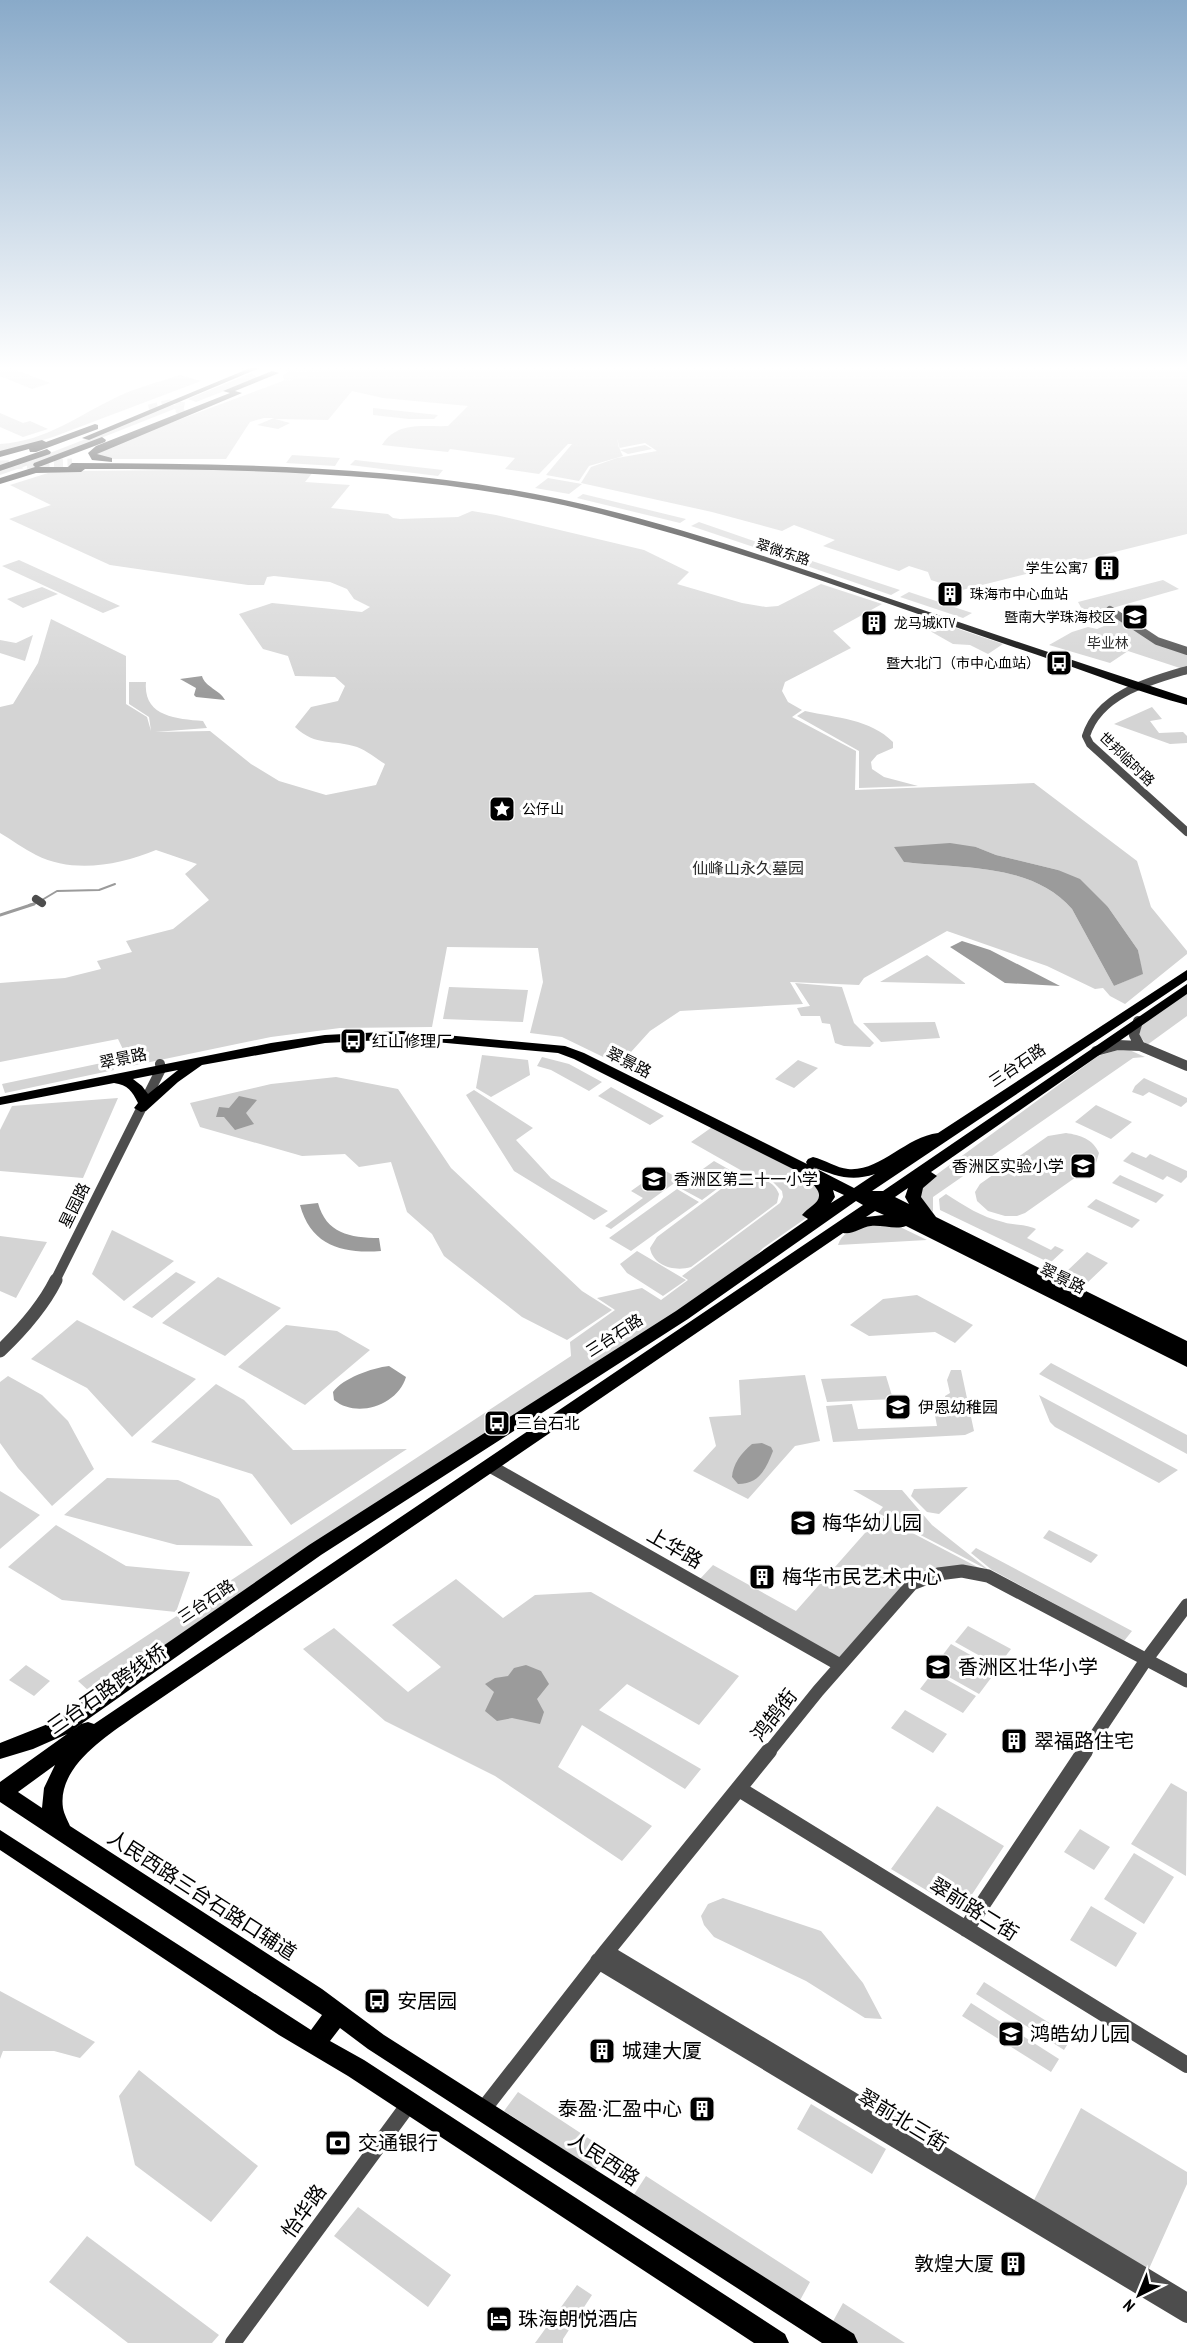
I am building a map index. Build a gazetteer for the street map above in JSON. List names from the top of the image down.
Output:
{
  "streets": {
    "main road": [
      "翠微东路",
      "翠景路",
      "三台石路",
      "三台石路跨线桥",
      "人民西路三台石路口辅道",
      "人民西路"
    ],
    "street": [
      "世邦临时路",
      "星园路",
      "上华路",
      "鸿鹄街",
      "翠前路二街",
      "翠前北三街",
      "怡华路"
    ]
  },
  "crossings": [
    ["翠微东路", "世邦临时路"],
    ["翠景路", "三台石路"],
    ["翠景路", "星园路"],
    ["三台石路", "上华路"],
    ["三台石路", "人民西路三台石路口辅道"],
    ["上华路", "鸿鹄街"],
    ["三台石路跨线桥", "人民西路三台石路口辅道"],
    ["鸿鹄街", "翠前路二街"],
    ["鸿鹄街", "翠前北三街"],
    ["鸿鹄街", "人民西路"],
    ["人民西路三台石路口辅道", "人民西路"]
  ],
  "parks": ["毕业林", "仙峰山永久墓园"],
  "places": {
    "building": [
      "学生公寓7",
      "珠海市中心血站",
      "龙马城KTV",
      "梅华市民艺术中心",
      "翠福路住宅",
      "城建大厦",
      "泰盈·汇盈中心",
      "敦煌大厦"
    ],
    "school or university": [
      "暨南大学珠海校区",
      "香洲区实验小学",
      "香洲区第二十一小学",
      "伊恩幼稚园",
      "梅华幼儿园",
      "香洲区壮华小学",
      "鸿皓幼儿园"
    ],
    "bus stop": [
      "暨大北门（市中心血站）",
      "红山修理厂",
      "三台石北",
      "安居园"
    ],
    "place": ["公仔山"],
    "bank": ["交通银行"],
    "hotel": ["珠海朗悦酒店"]
  },
  "north": "bottom left"
}
